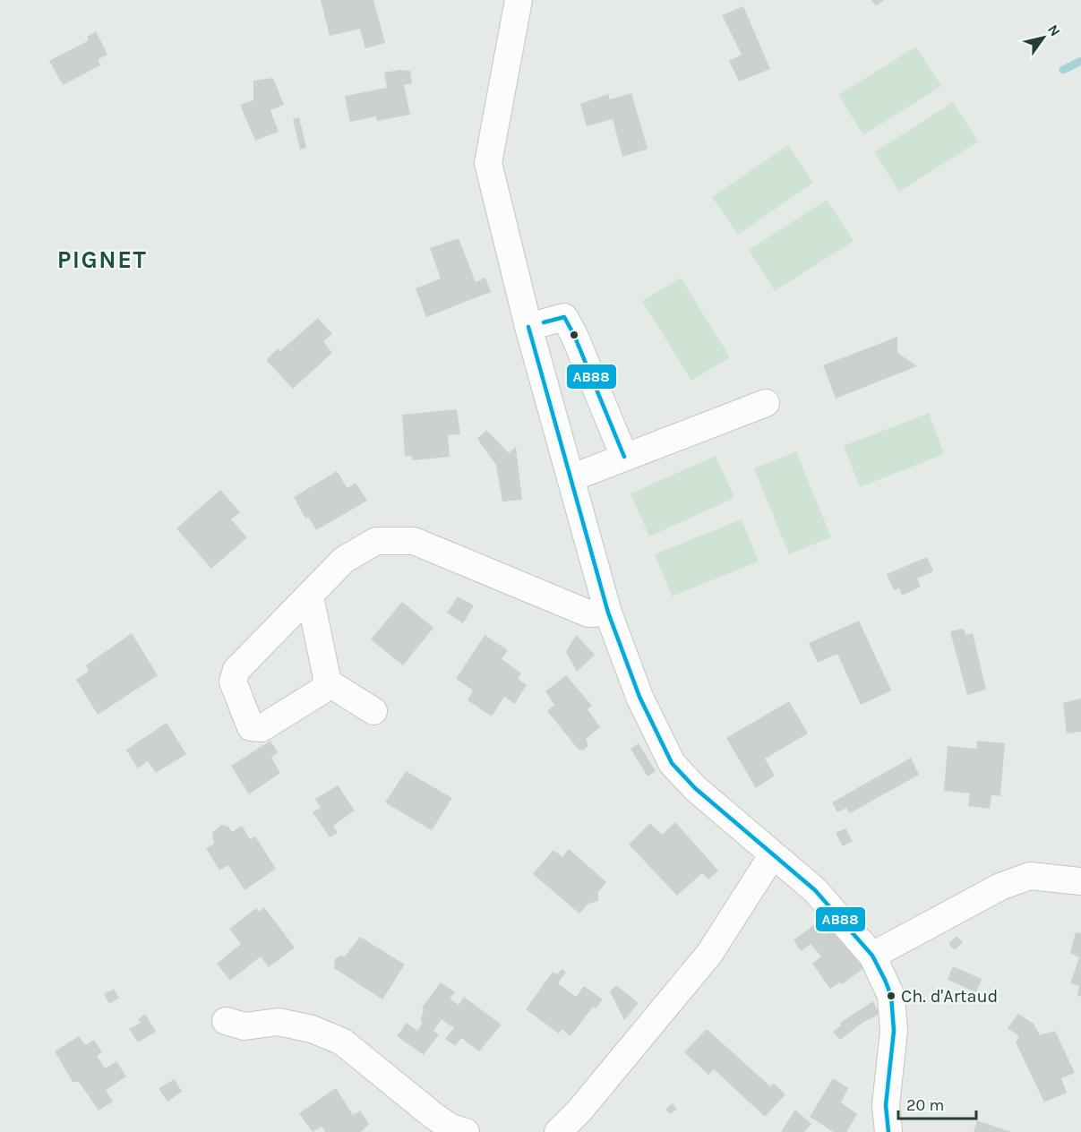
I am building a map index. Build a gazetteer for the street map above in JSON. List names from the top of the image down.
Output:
{
  "districts": ["PIGNET"],
  "places": ["Ch. d'Artaud"],
  "lines": ["transit line AB88"],
  "scale_bar": "20 m",
  "north": "top right"
}
